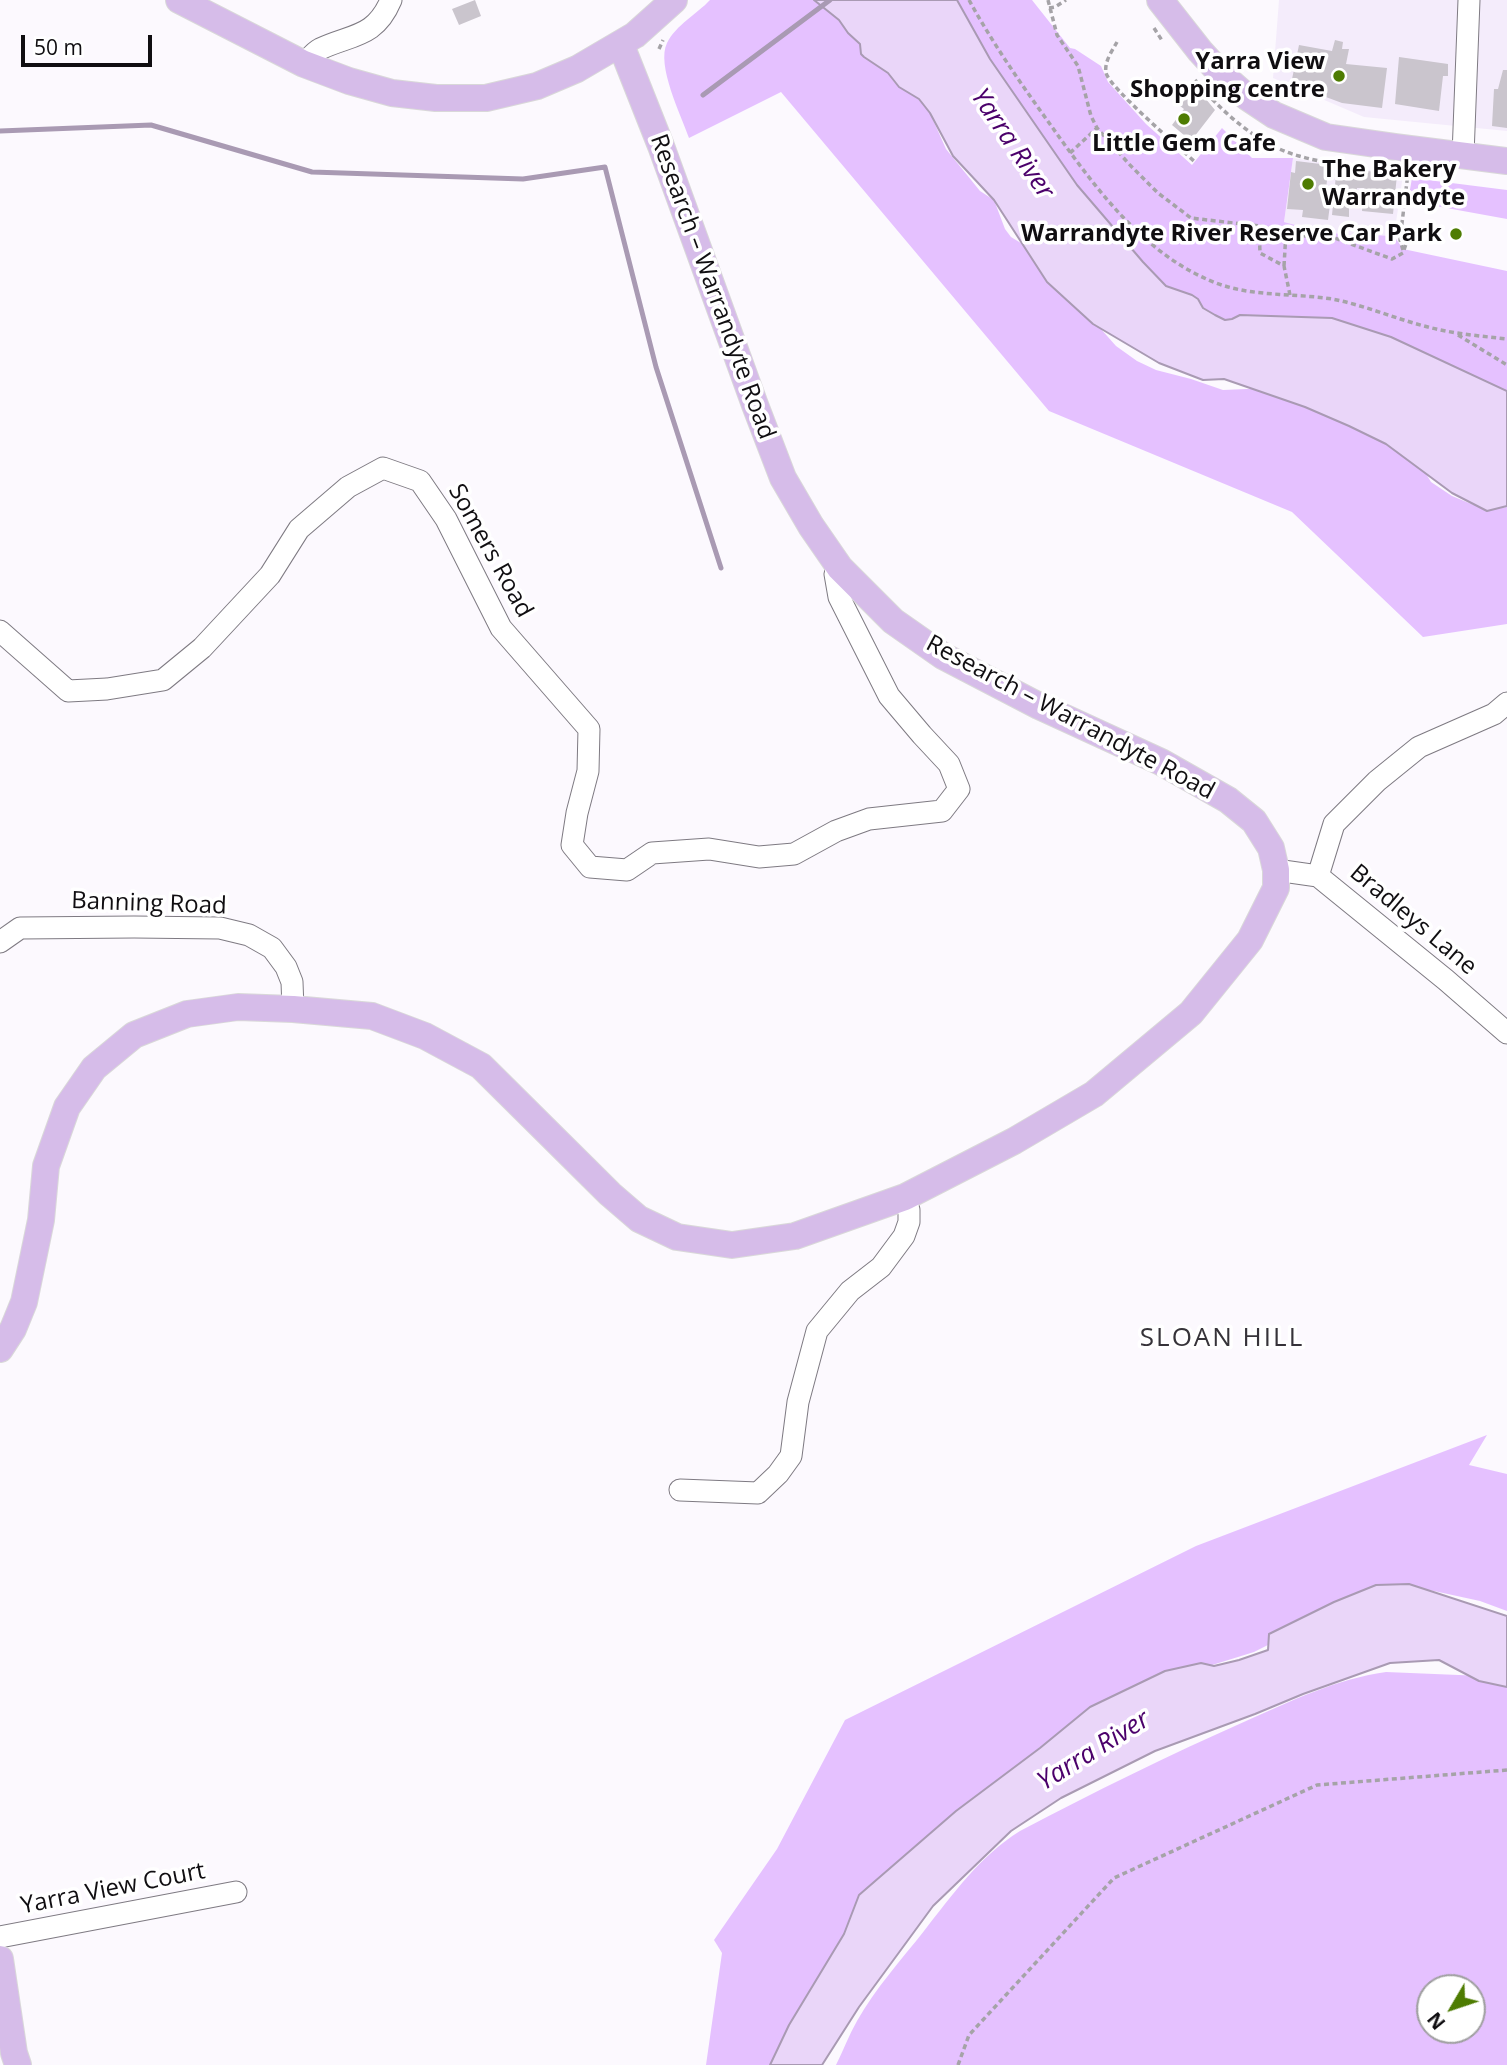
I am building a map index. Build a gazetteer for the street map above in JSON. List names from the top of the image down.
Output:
{
  "streets": {
    "main road": ["Research – Warrandyte Road"],
    "street": [
      "Somers Road",
      "Banning Road",
      "Bradleys Lane",
      "Yarra View Court"
    ]
  },
  "crossings": [
    ["Research – Warrandyte Road", "Somers Road"],
    ["Research – Warrandyte Road", "Bradleys Lane"]
  ],
  "districts": ["SLOAN HILL"],
  "water": ["Yarra River"],
  "places": [
    "Yarra View Shopping centre",
    "Little Gem Cafe",
    "The Bakery Warrandyte",
    "Warrandyte River Reserve Car Park"
  ],
  "scale_bar": "50 m",
  "north": "bottom left"
}
